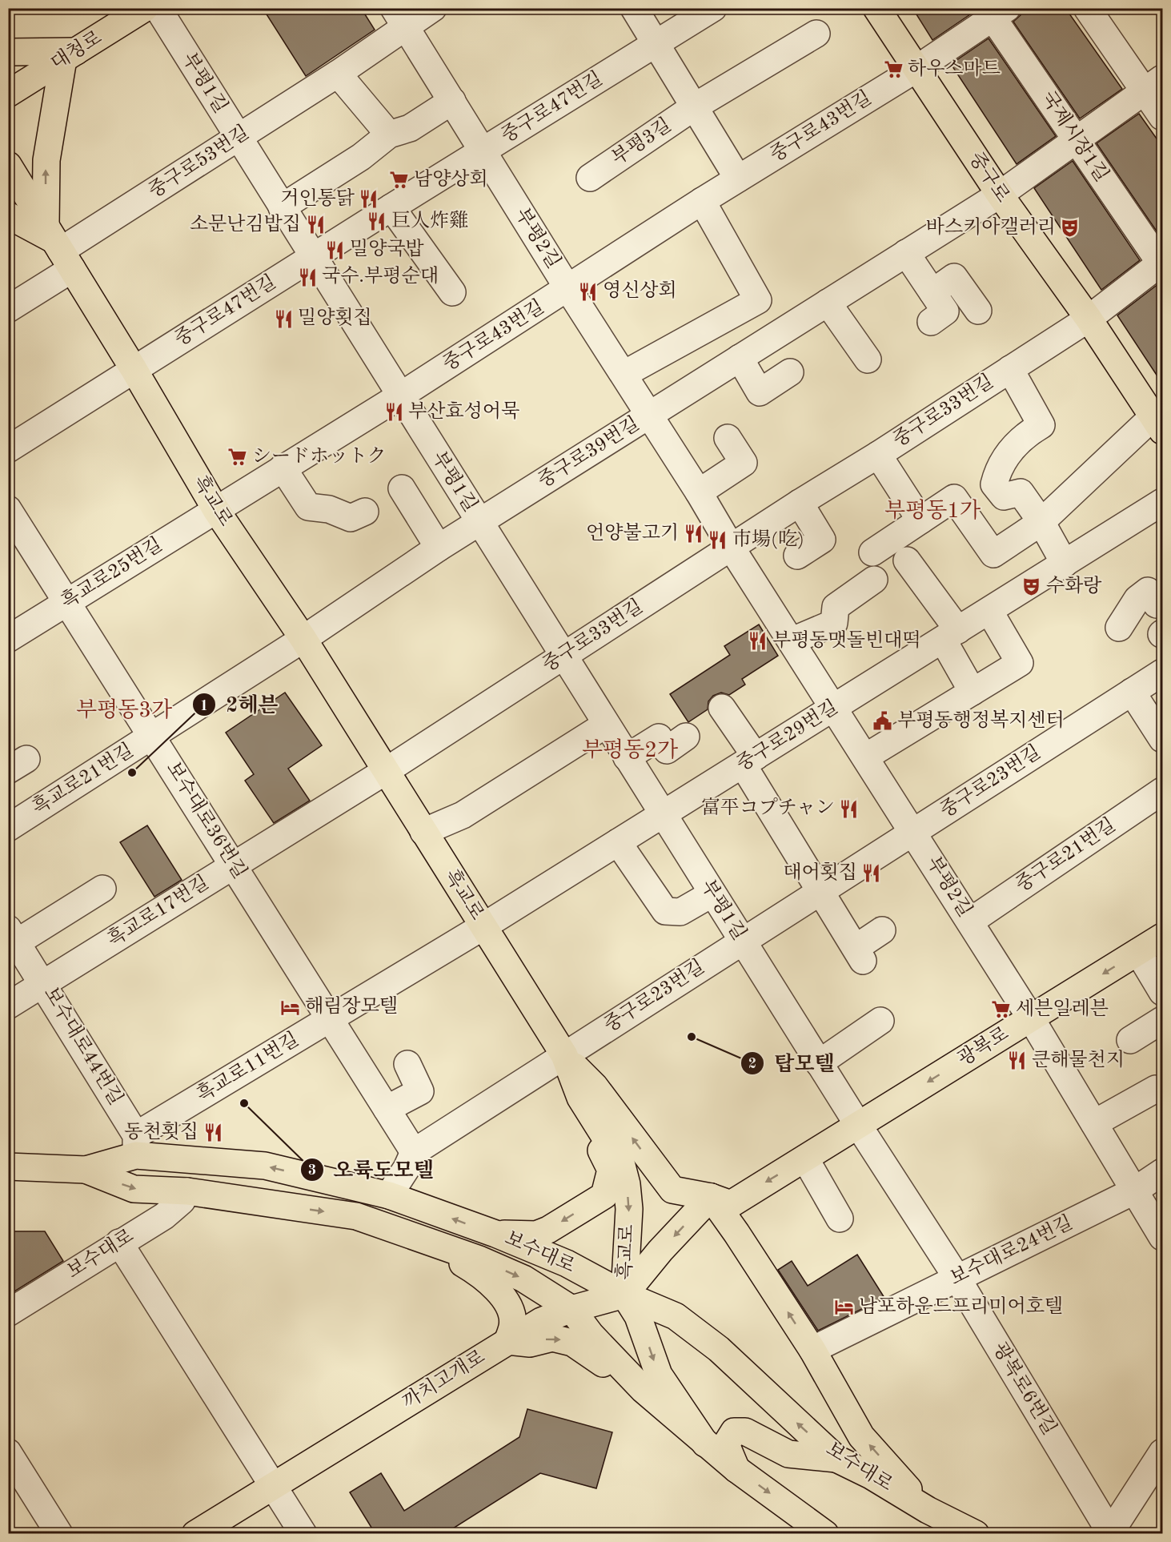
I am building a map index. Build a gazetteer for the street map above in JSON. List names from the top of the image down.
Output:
{
  "streets": {
    "main road": [
      "대청로",
      "중구로",
      "흑교로",
      "광복로",
      "보수대로",
      "까치고개로"
    ],
    "street": [
      "부평1길",
      "중구로47번길",
      "중구로43번길",
      "국제시장1길",
      "부평3길",
      "중구로53번길",
      "부평2길",
      "중구로33번길",
      "중구로39번길",
      "흑교로25번길",
      "중구로29번길",
      "흑교로21번길",
      "중구로23번길",
      "보수대로36번길",
      "중구로21번길",
      "흑교로17번길",
      "보수대로44번길",
      "흑교로11번길",
      "보수대로24번길",
      "광복로6번길"
    ]
  },
  "crossings": [
    ["부평1길", "중구로47번길"],
    ["부평1길", "중구로43번길"],
    ["부평1길", "중구로53번길"],
    ["부평1길", "중구로33번길"],
    ["부평1길", "중구로39번길"],
    ["부평1길", "중구로29번길"],
    ["부평1길", "중구로23번길"],
    ["부평1길", "광복로"],
    ["부평1길", "광복로6번길"],
    ["중구로47번길", "부평2길"],
    ["중구로47번길", "흑교로"],
    ["중구로43번길", "국제시장1길"],
    ["중구로43번길", "중구로"],
    ["중구로43번길", "부평2길"],
    ["중구로43번길", "흑교로"],
    ["중구로43번길", "흑교로25번길"],
    ["국제시장1길", "중구로33번길"],
    ["국제시장1길", "중구로39번길"],
    ["중구로53번길", "부평2길"],
    ["중구로53번길", "흑교로"],
    ["중구로", "중구로33번길"],
    ["중구로", "중구로39번길"],
    ["부평2길", "중구로33번길"],
    ["부평2길", "중구로39번길"],
    ["부평2길", "중구로29번길"],
    ["부평2길", "중구로23번길"],
    ["부평2길", "중구로21번길"],
    ["부평2길", "광복로"],
    ["부평2길", "보수대로24번길"],
    ["중구로33번길", "흑교로"],
    ["중구로33번길", "흑교로17번길"],
    ["중구로39번길", "흑교로"],
    ["중구로39번길", "흑교로21번길"],
    ["흑교로", "흑교로25번길"],
    ["흑교로", "중구로29번길"],
    ["흑교로", "흑교로21번길"],
    ["흑교로", "중구로23번길"],
    ["흑교로", "흑교로17번길"],
    ["흑교로", "광복로"],
    ["흑교로", "흑교로11번길"],
    ["흑교로", "보수대로"],
    ["흑교로", "까치고개로"],
    ["흑교로25번길", "보수대로36번길"],
    ["중구로29번길", "흑교로11번길"],
    ["흑교로21번길", "보수대로36번길"],
    ["중구로23번길", "보수대로36번길"],
    ["보수대로36번길", "흑교로17번길"],
    ["보수대로36번길", "흑교로11번길"],
    ["흑교로17번길", "보수대로44번길"],
    ["보수대로44번길", "흑교로11번길"],
    ["보수대로44번길", "보수대로"],
    ["광복로", "보수대로"],
    ["광복로", "광복로6번길"],
    ["흑교로11번길", "보수대로"],
    ["보수대로24번길", "보수대로"],
    ["보수대로24번길", "광복로6번길"],
    ["보수대로", "까치고개로"]
  ],
  "one_way": ["광복로"],
  "districts": ["부평동1가", "부평동3가", "부평동2가"],
  "places": {
    "supermarket": [
      "하우스마트",
      "남양상회",
      "シードホットク",
      "세븐일레븐"
    ],
    "restaurant": [
      "거인통닭",
      "巨人炸雞",
      "소문난김밥집",
      "밀양국밥",
      "국수.부평순대",
      "영신상회",
      "밀양횟집",
      "부산효성어묵",
      "언양불고기",
      "市場(吃)",
      "부평동맷돌빈대떡",
      "富平コプチャン",
      "대어횟집",
      "큰해물천지",
      "동천횟집"
    ],
    "theatre": ["바스키아갤러리", "수화랑"],
    "public building": ["부평동행정복지센터"],
    "other": ["2헤븐", "탑모텔", "오륙도모텔"],
    "hotel": ["해림장모텔", "남포하운드프리미어호텔"]
  }
}
